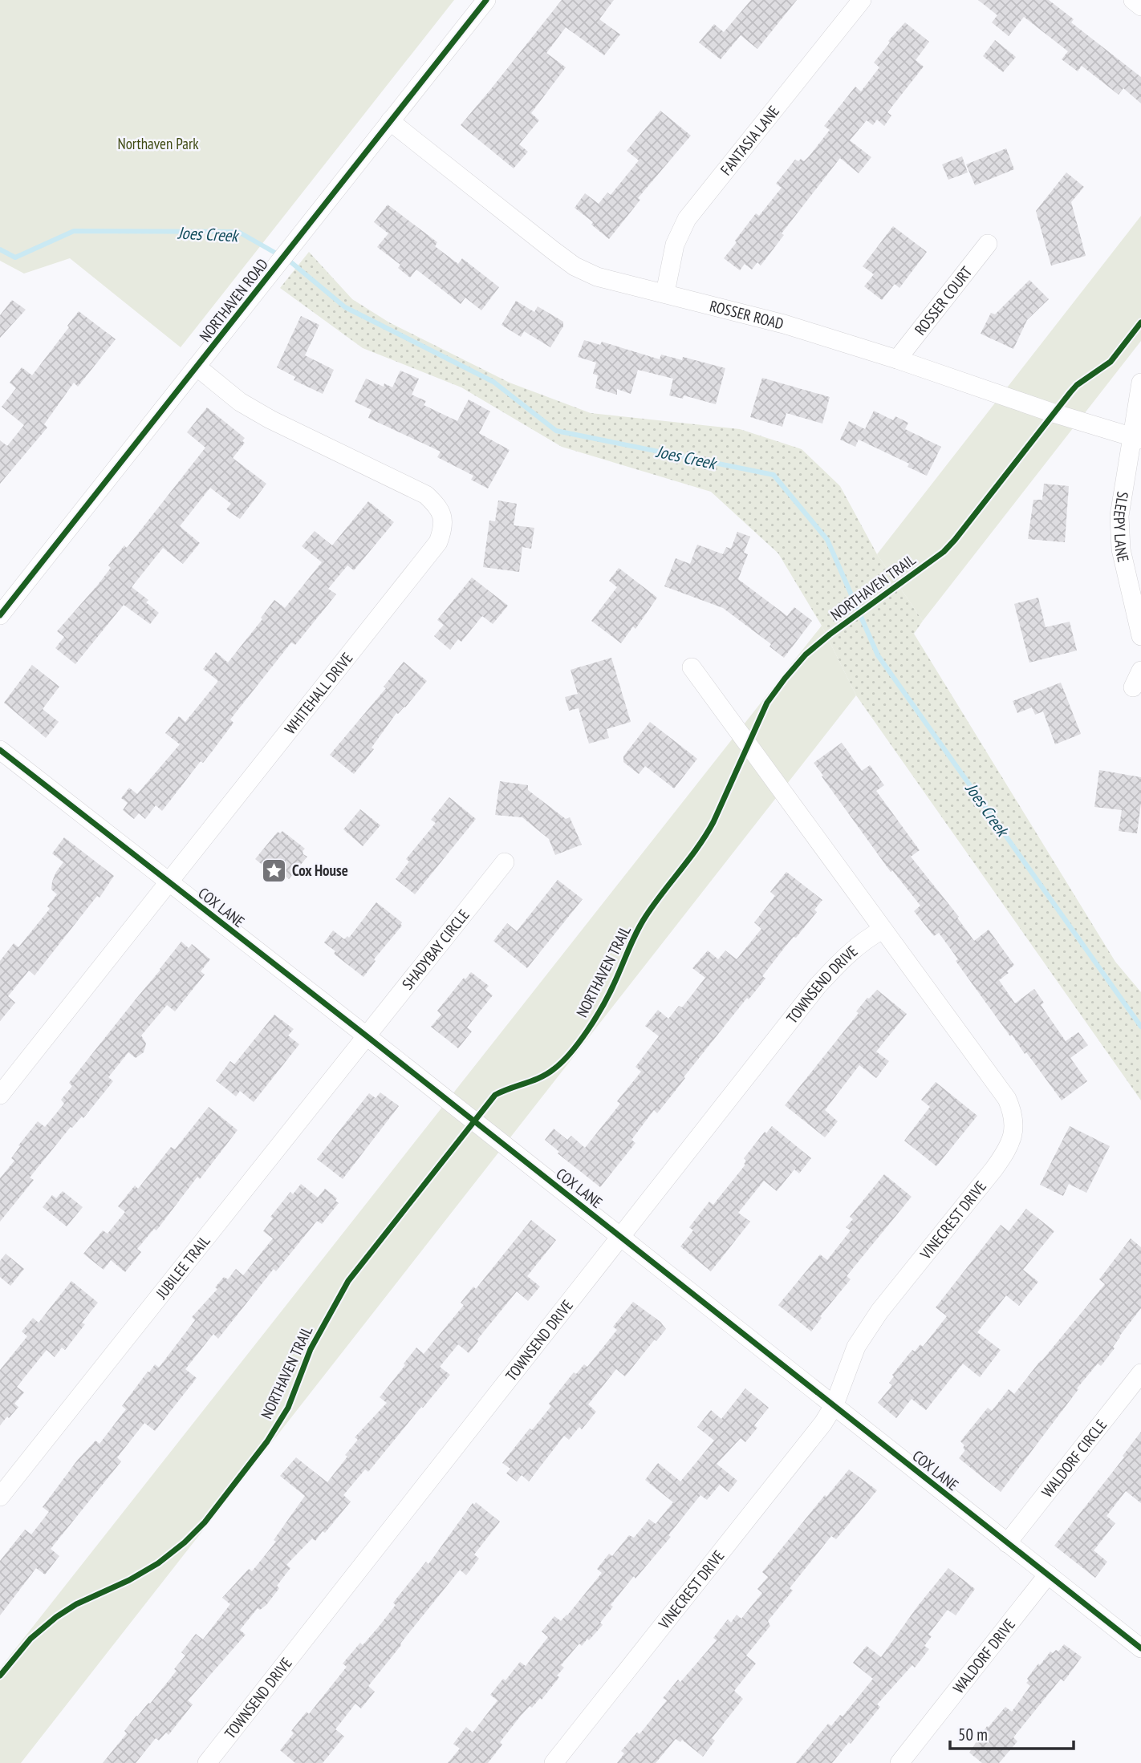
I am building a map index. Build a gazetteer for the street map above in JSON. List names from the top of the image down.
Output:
{
  "streets": {
    "street": [
      "FANTASIA LANE",
      "NORTHAVEN ROAD",
      "ROSSER COURT",
      "ROSSER ROAD",
      "SLEEPY LANE",
      "WHITEHALL DRIVE",
      "COX LANE",
      "SHADYBAY CIRCLE",
      "TOWNSEND DRIVE",
      "VINECREST DRIVE",
      "JUBILEE TRAIL",
      "WALDORF CIRCLE",
      "WALDORF DRIVE"
    ],
    "cycle path": ["NORTHAVEN TRAIL"]
  },
  "crossings": [
    ["FANTASIA LANE", "ROSSER ROAD"],
    ["NORTHAVEN ROAD", "ROSSER ROAD"],
    ["NORTHAVEN ROAD", "WHITEHALL DRIVE"],
    ["ROSSER COURT", "ROSSER ROAD"],
    ["ROSSER ROAD", "SLEEPY LANE"],
    ["WHITEHALL DRIVE", "COX LANE"],
    ["COX LANE", "SHADYBAY CIRCLE"],
    ["COX LANE", "TOWNSEND DRIVE"],
    ["COX LANE", "VINECREST DRIVE"],
    ["COX LANE", "JUBILEE TRAIL"],
    ["COX LANE", "WALDORF CIRCLE"],
    ["COX LANE", "WALDORF DRIVE"],
    ["SHADYBAY CIRCLE", "JUBILEE TRAIL"],
    ["TOWNSEND DRIVE", "VINECREST DRIVE"]
  ],
  "water": ["Joes Creek"],
  "parks": ["Northaven Park"],
  "places": {
    "place": ["Cox House"]
  },
  "scale_bar": "50 m"
}
